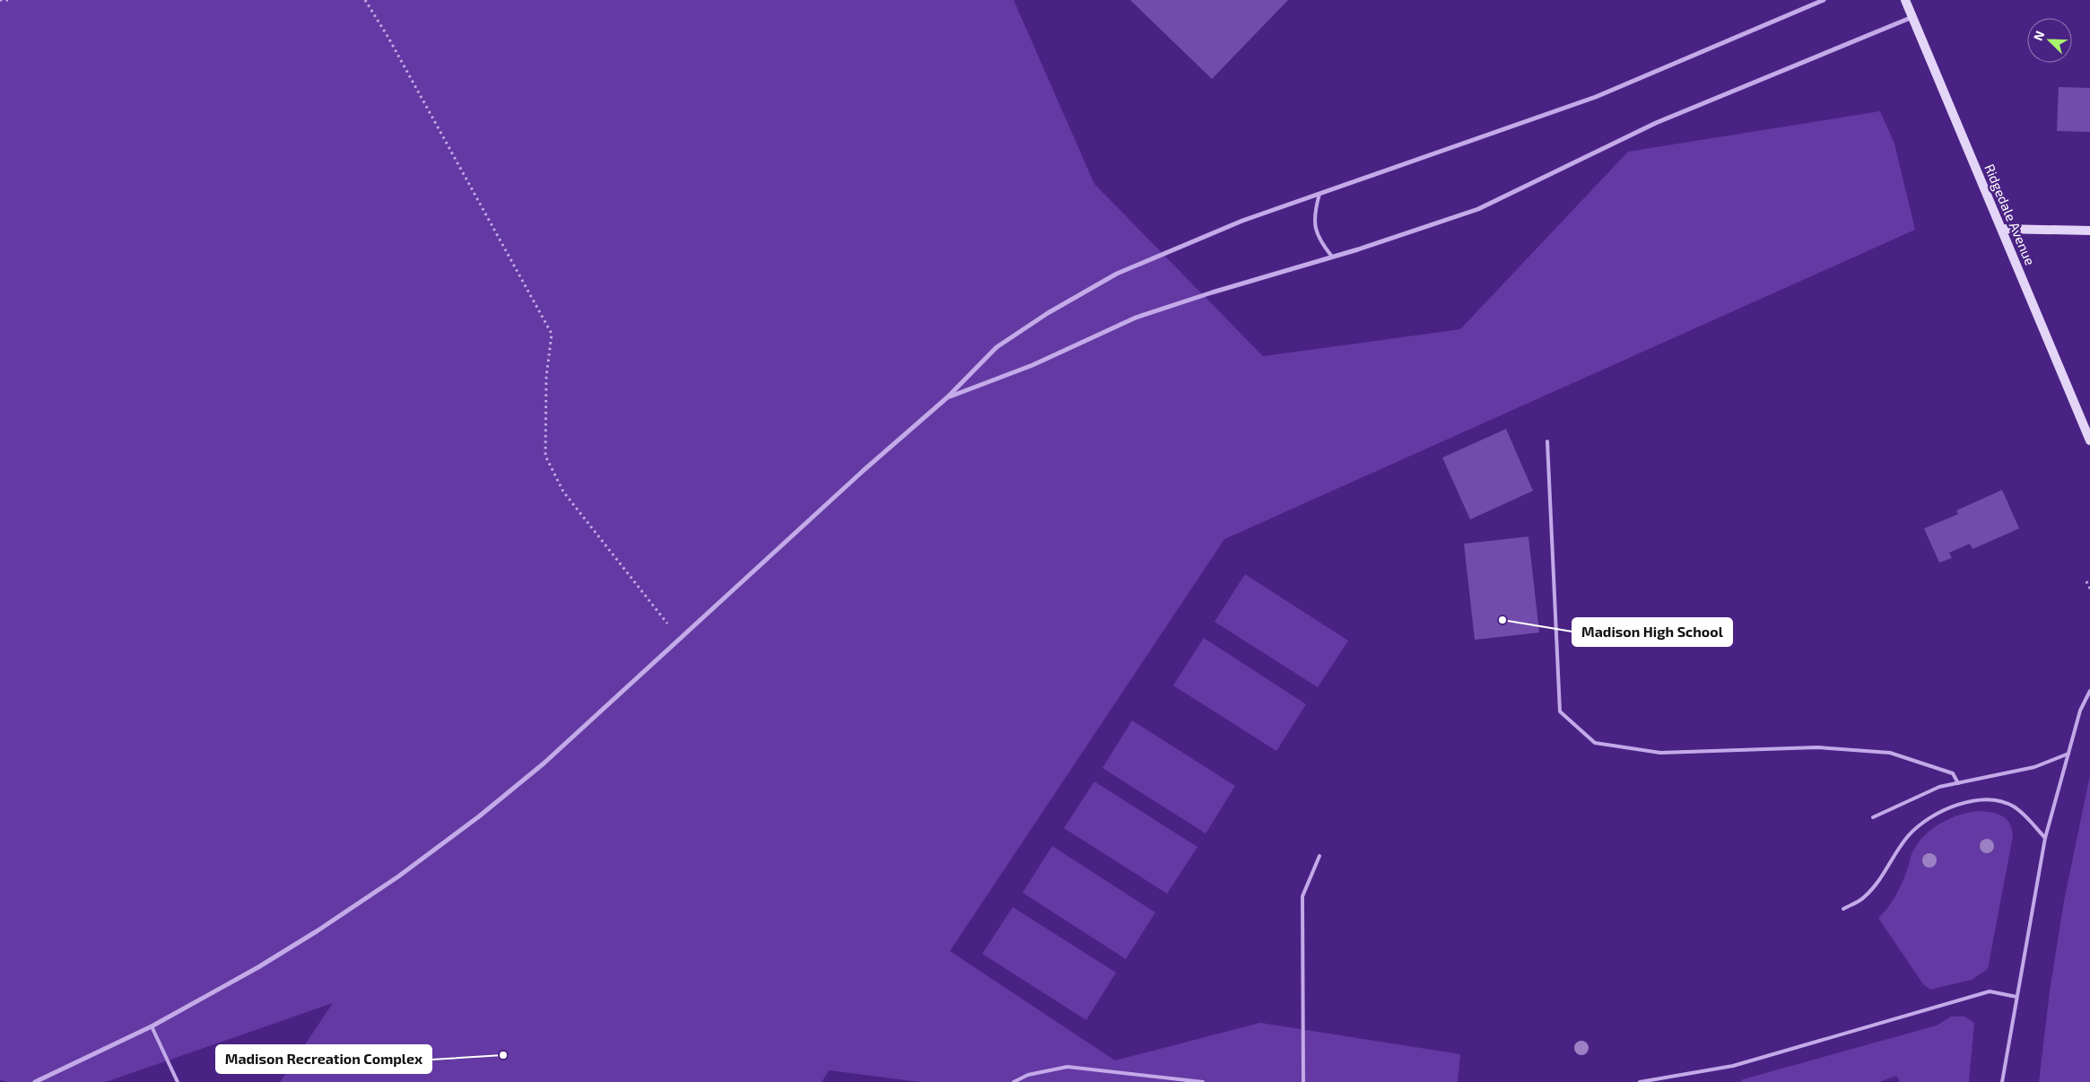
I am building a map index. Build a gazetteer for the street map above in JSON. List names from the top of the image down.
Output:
{
  "streets": {
    "main road": ["Ridgedale Avenue"]
  },
  "places": ["Madison High School", "Madison Recreation Complex"],
  "north": "top left"
}
